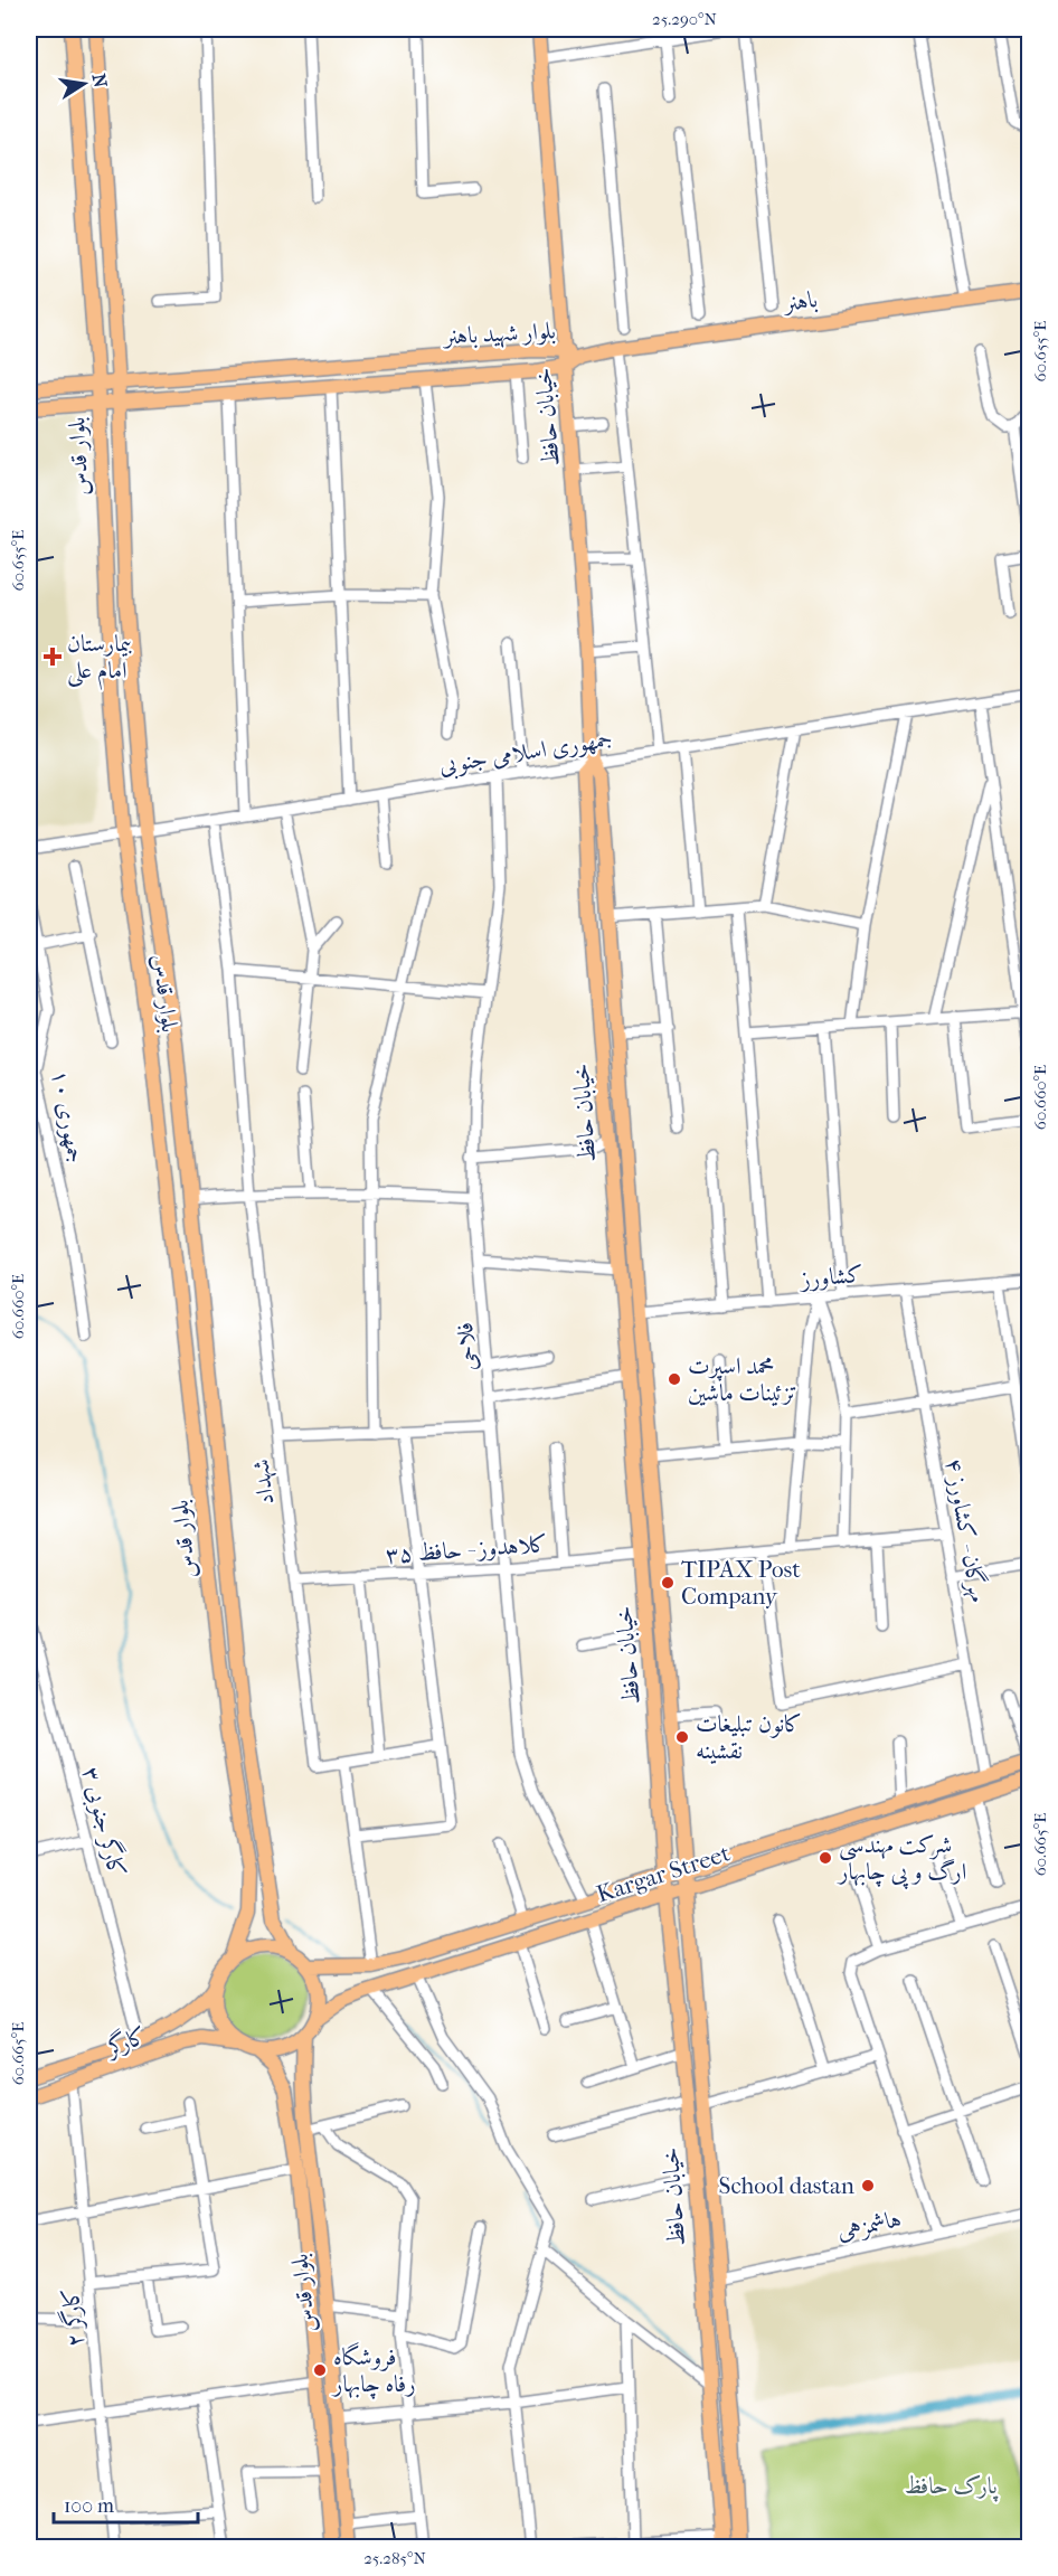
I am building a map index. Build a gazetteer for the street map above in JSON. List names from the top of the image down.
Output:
{
  "streets": {
    "main road": [
      "باهنر",
      "بلوار شهید باهنر",
      "خیابان حافظ",
      "بلوار قدس",
      "Kargar Street",
      "کارگر"
    ],
    "street": [
      "جمهوری اسلامی جنوبی",
      "جمهوری ۱۰",
      "کشاورز",
      "فلاحی",
      "شهداد",
      "مهرگان - کشاورز ۴",
      "کلاهدوز - حافظ ۳۵",
      "کارگر جنوبی ۳",
      "هاشمزهی",
      "کارگر ۲"
    ]
  },
  "crossings": [
    ["باهنر", "بلوار شهید باهنر"],
    ["بلوار شهید باهنر", "خیابان حافظ"],
    ["بلوار شهید باهنر", "بلوار قدس"],
    ["خیابان حافظ", "جمهوری اسلامی جنوبی"],
    ["خیابان حافظ", "کشاورز"],
    ["خیابان حافظ", "کلاهدوز - حافظ ۳۵"],
    ["خیابان حافظ", "Kargar Street"],
    ["خیابان حافظ", "هاشمزهی"],
    ["بلوار قدس", "جمهوری اسلامی جنوبی"],
    ["بلوار قدس", "Kargar Street"],
    ["بلوار قدس", "کارگر"],
    ["جمهوری اسلامی جنوبی", "فلاحی"],
    ["جمهوری اسلامی جنوبی", "شهداد"],
    ["کشاورز", "مهرگان - کشاورز ۴"],
    ["فلاحی", "کلاهدوز - حافظ ۳۵"],
    ["فلاحی", "Kargar Street"],
    ["شهداد", "کلاهدوز - حافظ ۳۵"],
    ["مهرگان - کشاورز ۴", "Kargar Street"],
    ["کارگر جنوبی ۳", "کارگر"],
    ["Kargar Street", "کارگر"],
    ["کارگر", "کارگر ۲"]
  ],
  "parks": ["پارک حافظ"],
  "places": {
    "health": ["بیمارستان امام علی"],
    "other": [
      "محمد اسپرت تزئینات ماشین",
      "TIPAX Post Company",
      "کانون تبلیغات نقشینه",
      "شرکت مهندسی ارگ و پی چابهار",
      "School dastan",
      "فروشگاه رفاه چابهار"
    ]
  },
  "scale_bar": "100 m",
  "north": "right",
  "coordinates": [
    "25.290°N",
    "60.655°E",
    "60.660°E",
    "60.665°E",
    "25.285°N"
  ]
}
